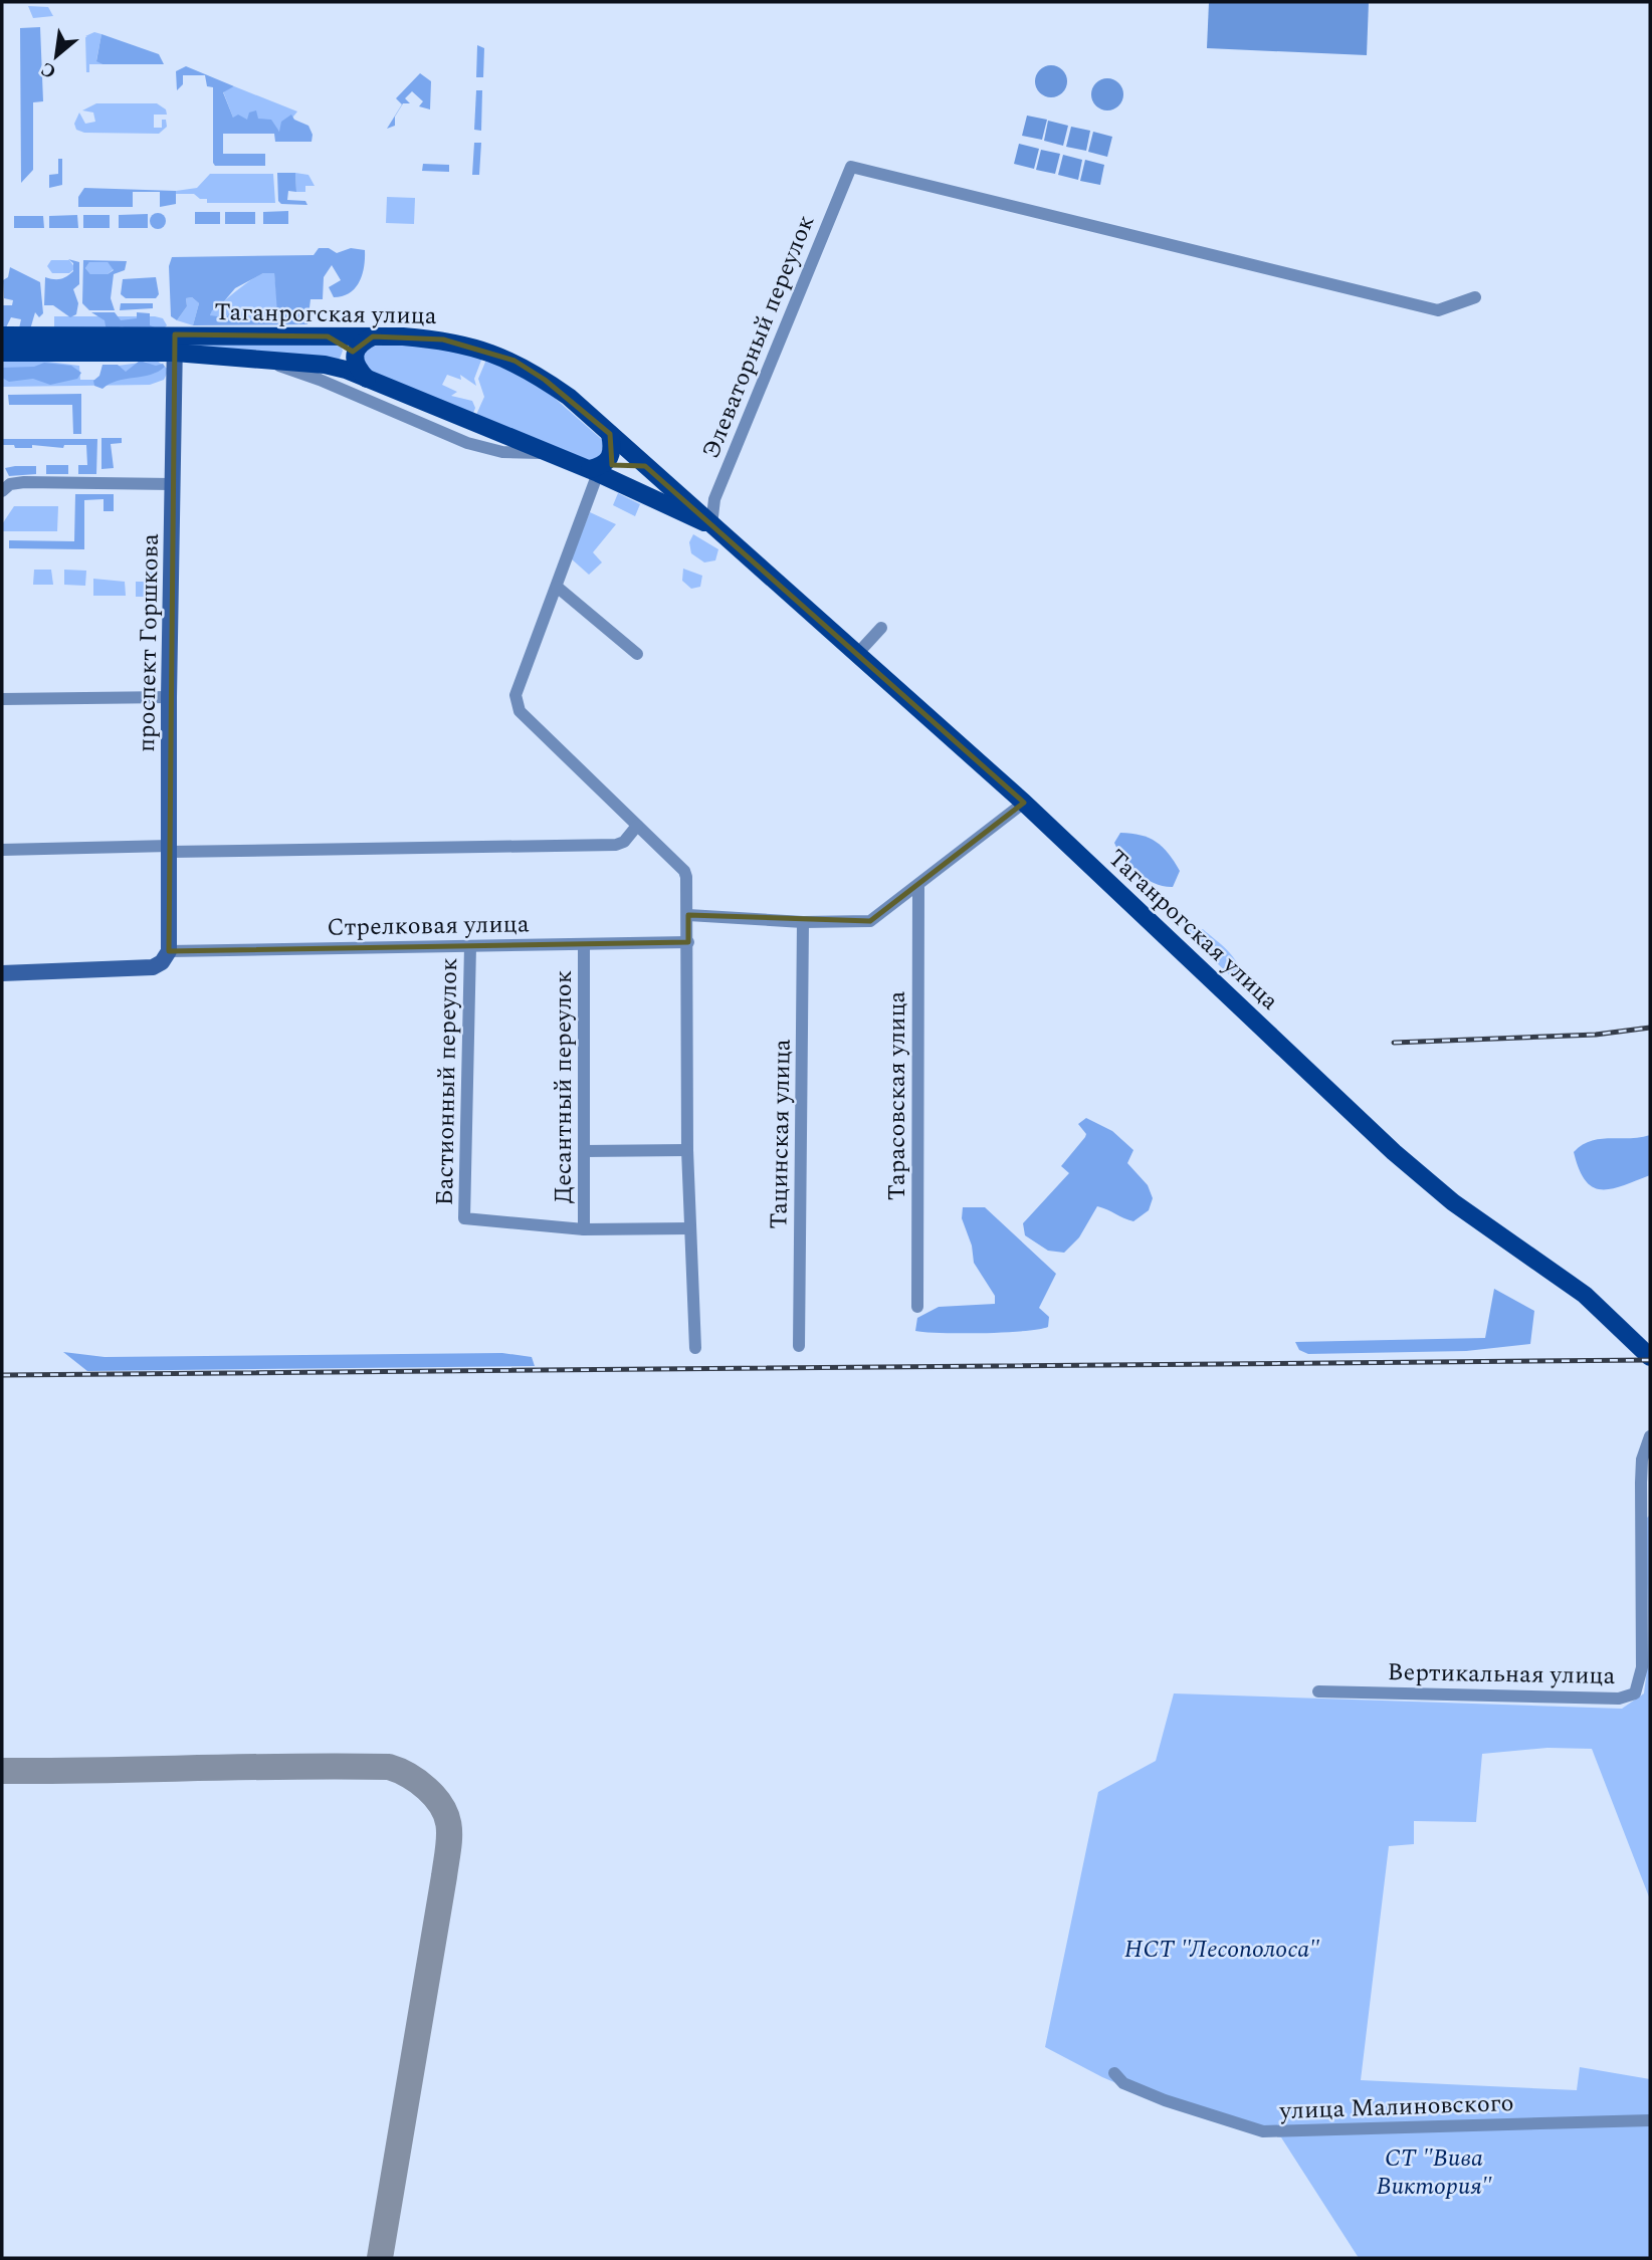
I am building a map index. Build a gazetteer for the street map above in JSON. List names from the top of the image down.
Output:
{
  "streets": {
    "main road": ["Таганрогская улица"],
    "street": [
      "Элеваторный переулок",
      "проспект Горшкова",
      "Стрелковая улица",
      "Бастионный переулок",
      "Десантный переулок",
      "Тарасовская улица",
      "Тацинская улица",
      "Вертикальная улица",
      "улица Малиновского"
    ]
  },
  "crossings": [
    ["Таганрогская улица", "Элеваторный переулок"],
    ["Таганрогская улица", "проспект Горшкова"],
    ["проспект Горшкова", "Стрелковая улица"],
    ["Стрелковая улица", "Бастионный переулок"],
    ["Стрелковая улица", "Десантный переулок"],
    ["Бастионный переулок", "Десантный переулок"]
  ],
  "parks": ["НСТ \"Лесополоса\"", "СТ \"Вива Виктория\""],
  "north": "bottom left"
}
